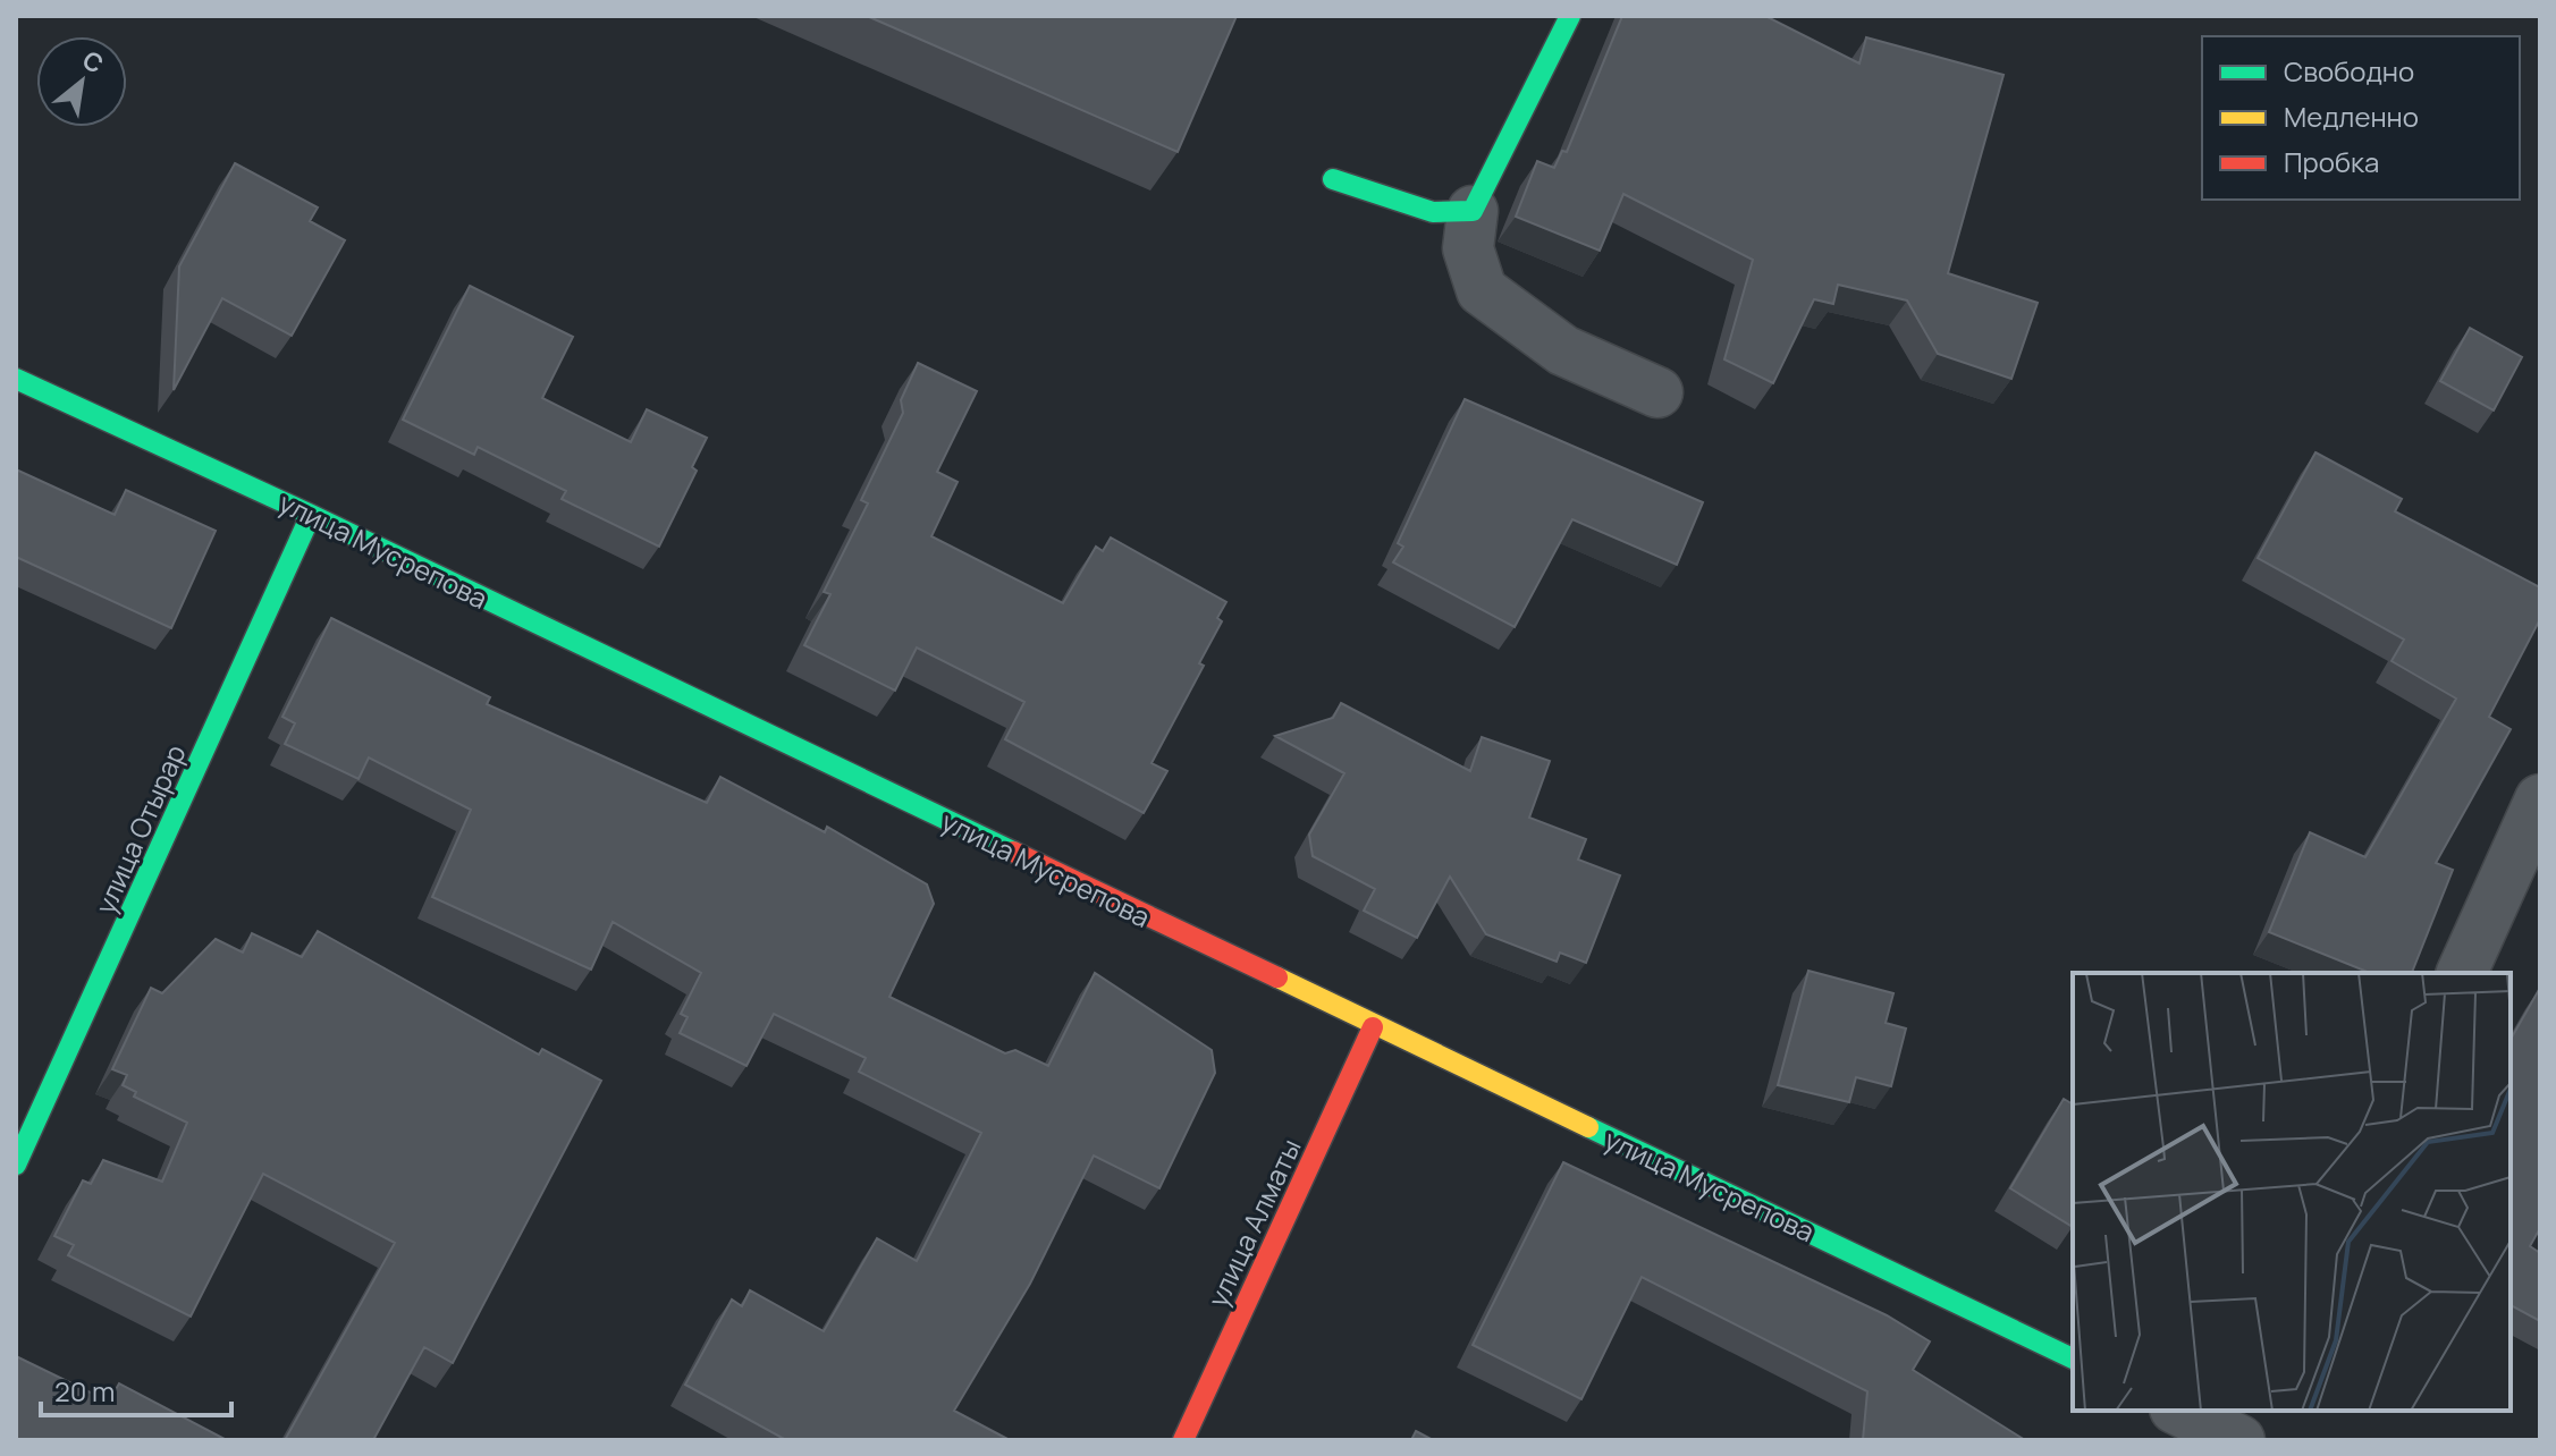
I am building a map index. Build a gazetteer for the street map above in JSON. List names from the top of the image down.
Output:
{
  "streets": {
    "street": ["улица Мусрепова", "улица Отырар", "улица Алматы"]
  },
  "crossings": [
    ["улица Мусрепова", "улица Отырар"],
    ["улица Мусрепова", "улица Алматы"]
  ],
  "legend": ["Свободно", "Медленно", "Пробка"],
  "scale_bar": "20 m",
  "north": "top right"
}
